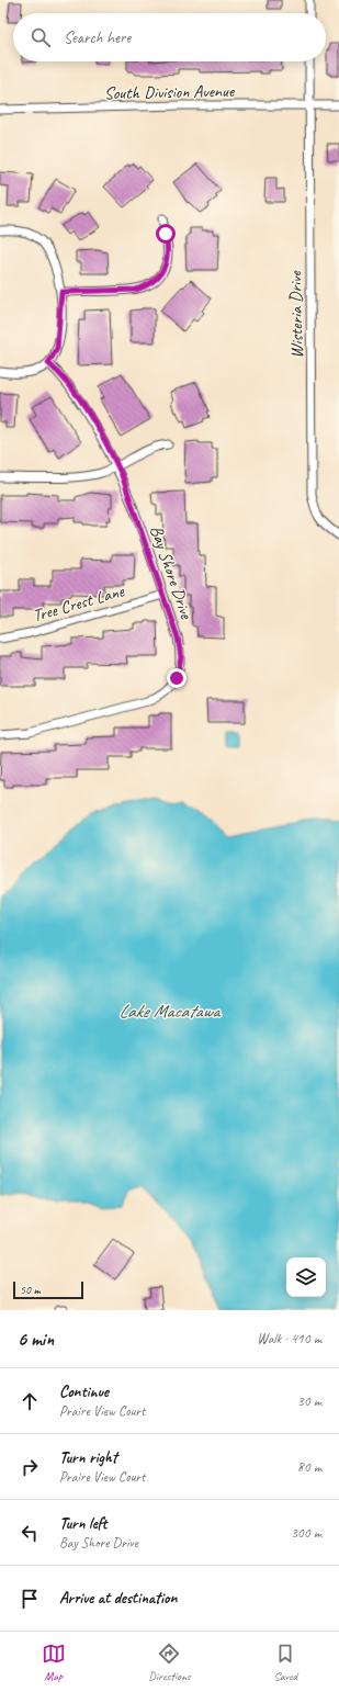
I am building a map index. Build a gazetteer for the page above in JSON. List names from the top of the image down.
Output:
{
  "streets": {
    "street": [
      "South Division Avenue",
      "Wisteria Drive",
      "Bay Shore Drive",
      "Tree Crest Lane"
    ]
  },
  "crossings": [
    ["South Division Avenue", "Wisteria Drive"],
    ["Bay Shore Drive", "Tree Crest Lane"]
  ],
  "water": ["Lake Macatawa"],
  "scale_bar": "50 m",
  "page": {
    "search": "Search here",
    "scale": "50 m",
    "heading": ["6 min", "Walk · 410 m"],
    "list": [
      ["Continue", "Praire View Court", "30 m"],
      ["Turn right", "Praire View Court", "80 m"],
      ["Turn left", "Bay Shore Drive", "300 m"],
      "Arrive at destination"
    ],
    "nav": ["Map", "Directions", "Saved"]
  }
}
